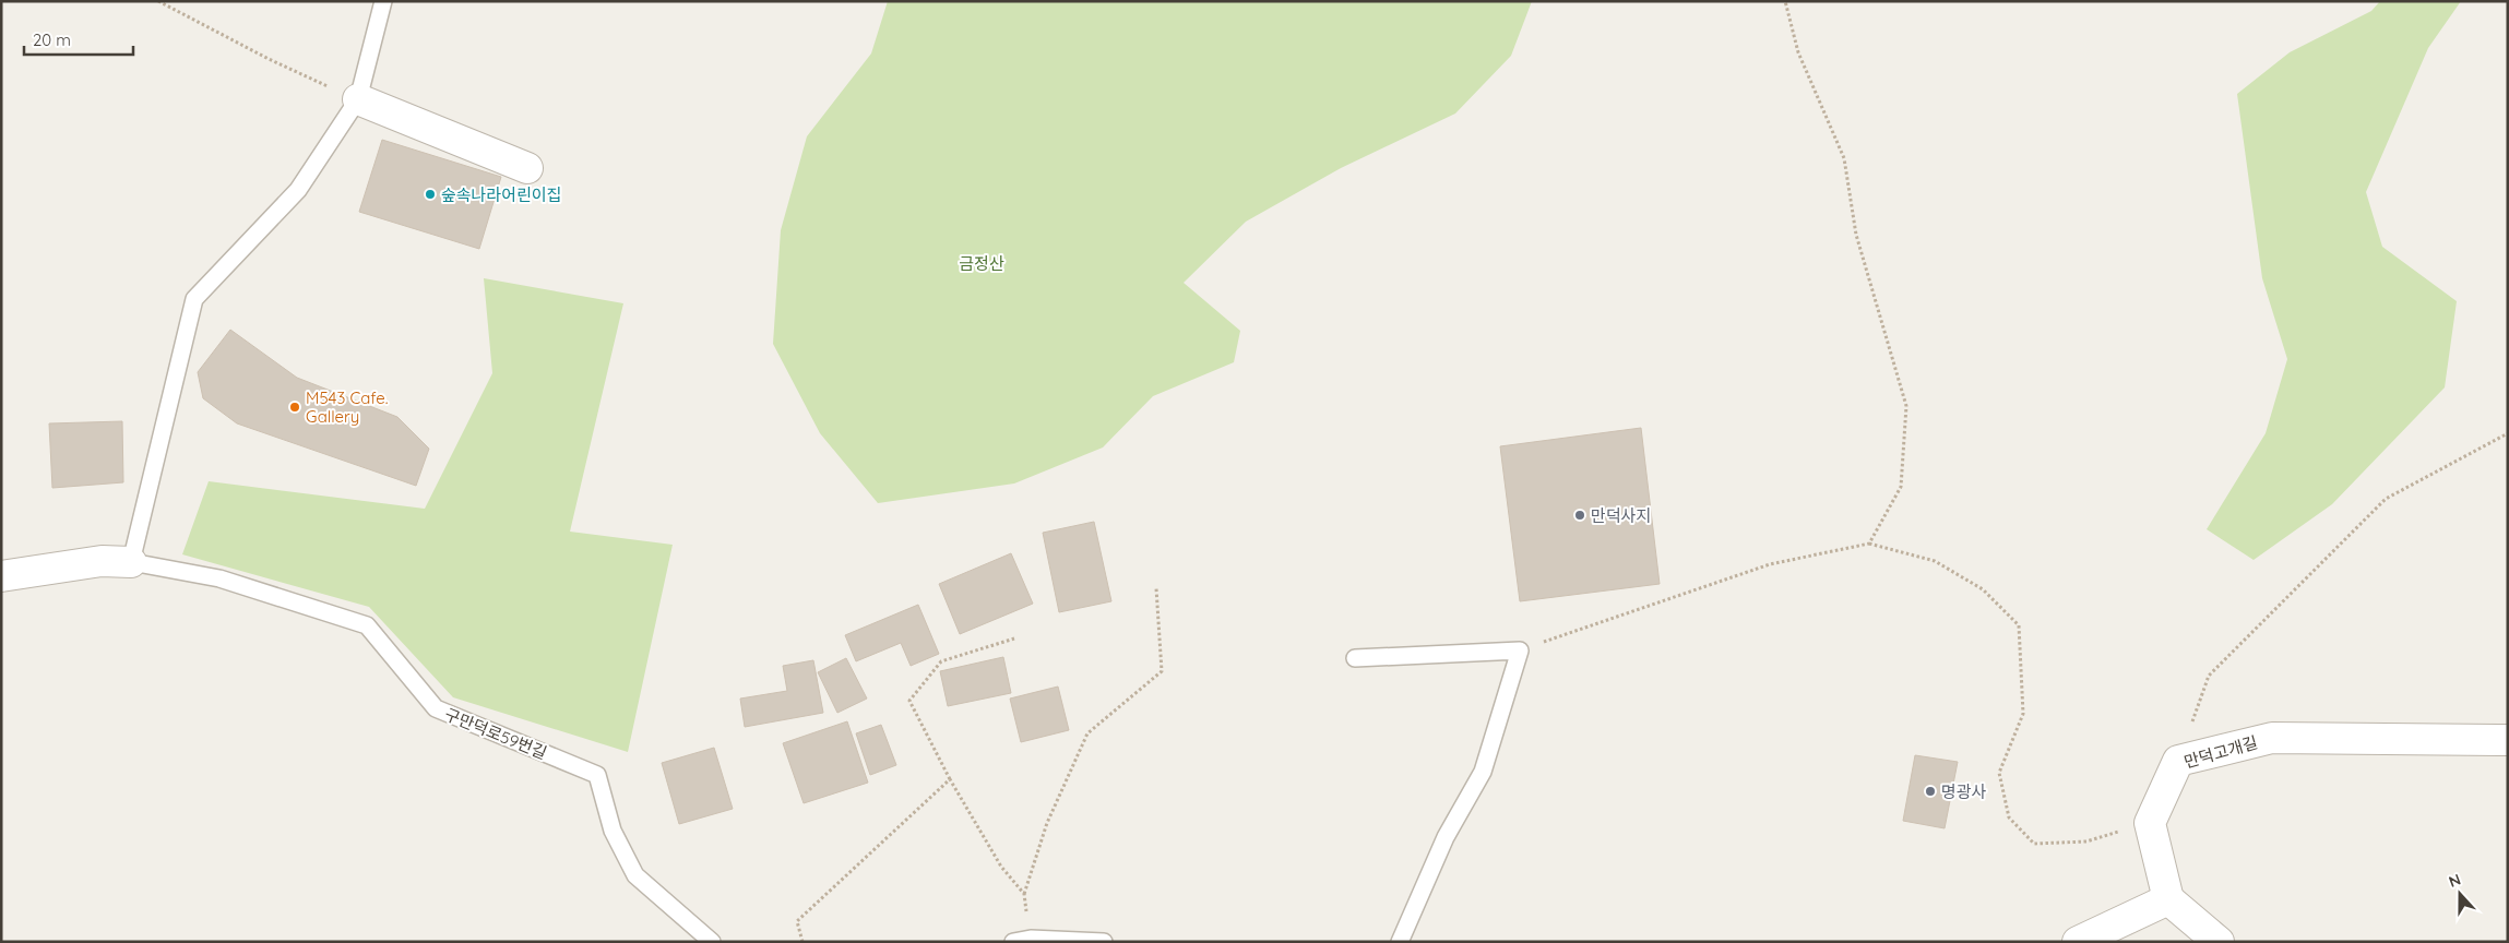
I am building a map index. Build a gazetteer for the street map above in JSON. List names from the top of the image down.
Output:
{
  "streets": {
    "street": ["구만덕로59번길", "만덕고개길"]
  },
  "parks": ["금정산"],
  "places": [
    "숲속나라어린이집",
    "M543 Cafe. Gallery",
    "만덕사지",
    "명광사"
  ],
  "scale_bar": "20 m",
  "north": "top"
}
